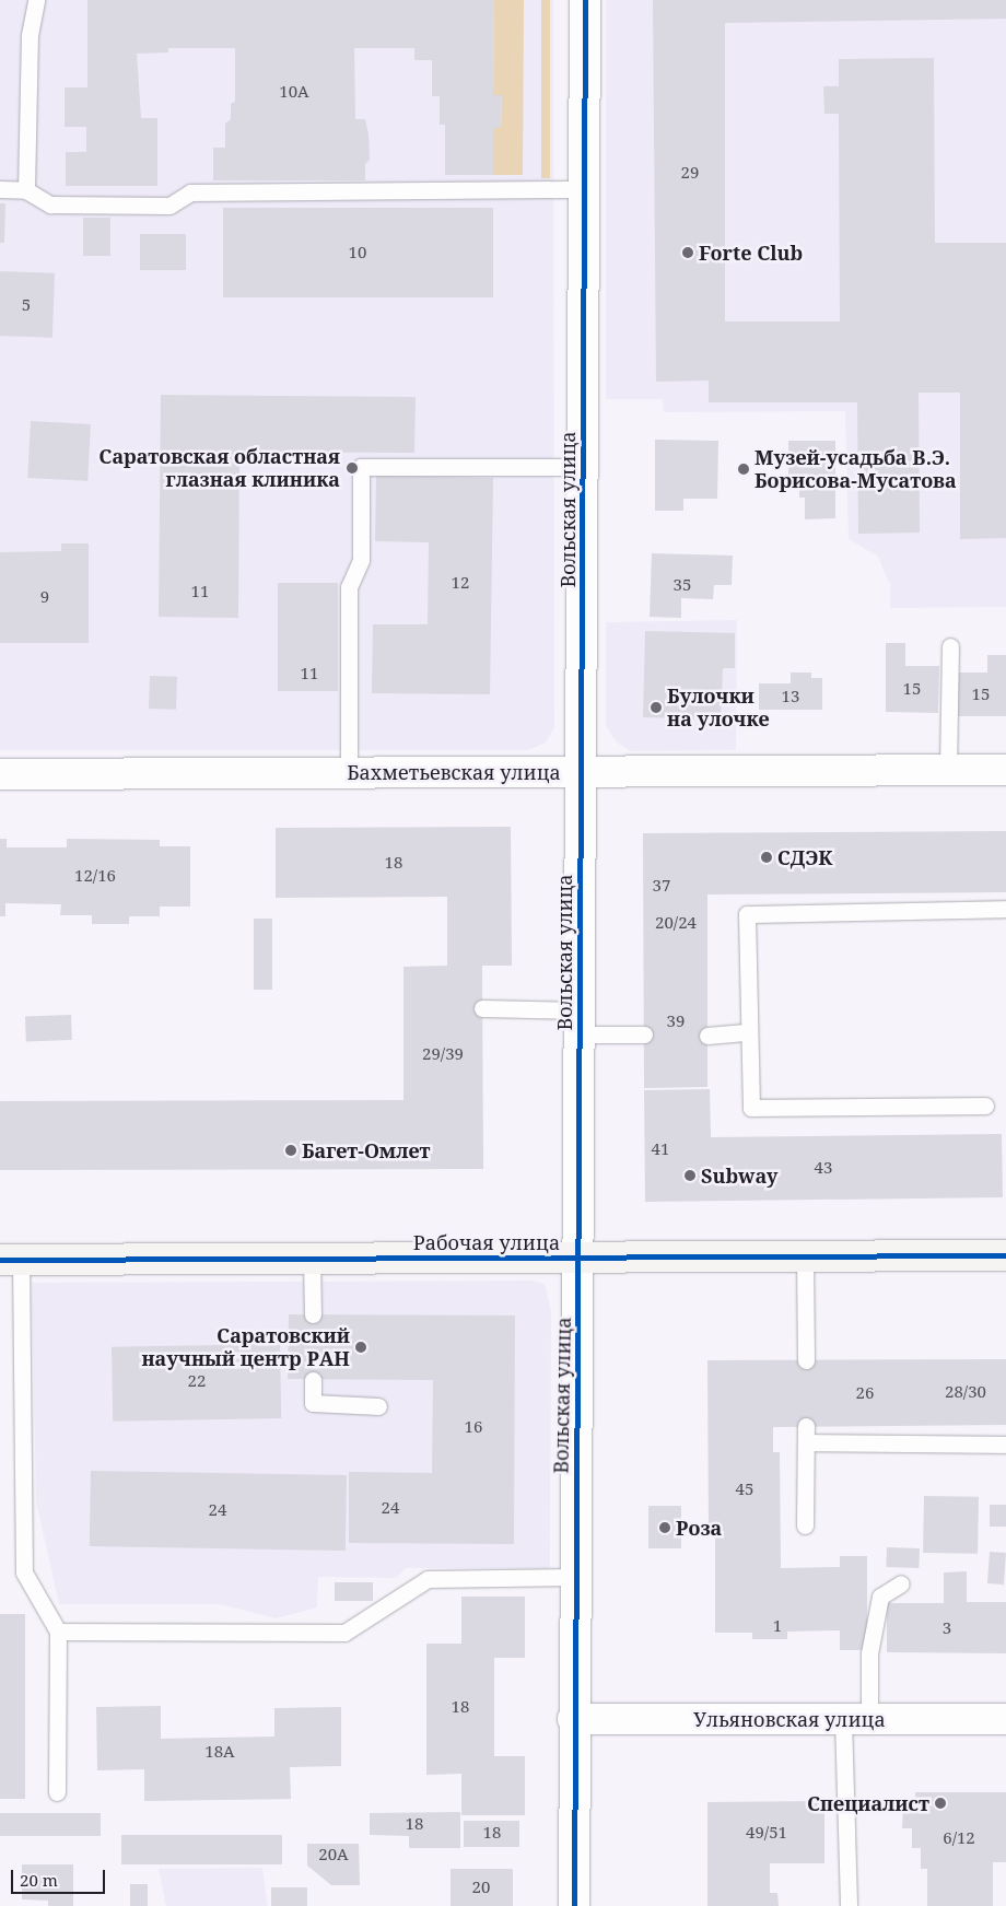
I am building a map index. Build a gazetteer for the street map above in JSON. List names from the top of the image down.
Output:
{
  "streets": {
    "street": [
      "Вольская улица",
      "Бахметьевская улица",
      "Рабочая улица",
      "Ульяновская улица"
    ]
  },
  "crossings": [
    ["Вольская улица", "Бахметьевская улица"],
    ["Вольская улица", "Рабочая улица"],
    ["Вольская улица", "Ульяновская улица"]
  ],
  "places": [
    "Forte Club",
    "Саратовская областная глазная клиника",
    "Музей-усадьба В.Э. Борисова-Мусатова",
    "Булочки на улочке",
    "СДЭК",
    "Багет-Омлет",
    "Subway",
    "Саратовский научный центр РАН",
    "Роза",
    "Специалист"
  ],
  "house_numbers": [
    "10А",
    "29",
    "10",
    "5",
    "12",
    "35",
    "11",
    "9",
    "11",
    "15",
    "15",
    "13",
    "18",
    "12/16",
    "37",
    "20/24",
    "39",
    "29/39",
    "41",
    "43",
    "22",
    "28/30",
    "26",
    "16",
    "45",
    "24",
    "24",
    "1",
    "3",
    "18",
    "18А",
    "18",
    "18",
    "49/51",
    "6/12",
    "20А",
    "20"
  ],
  "scale_bar": "20 m"
}
